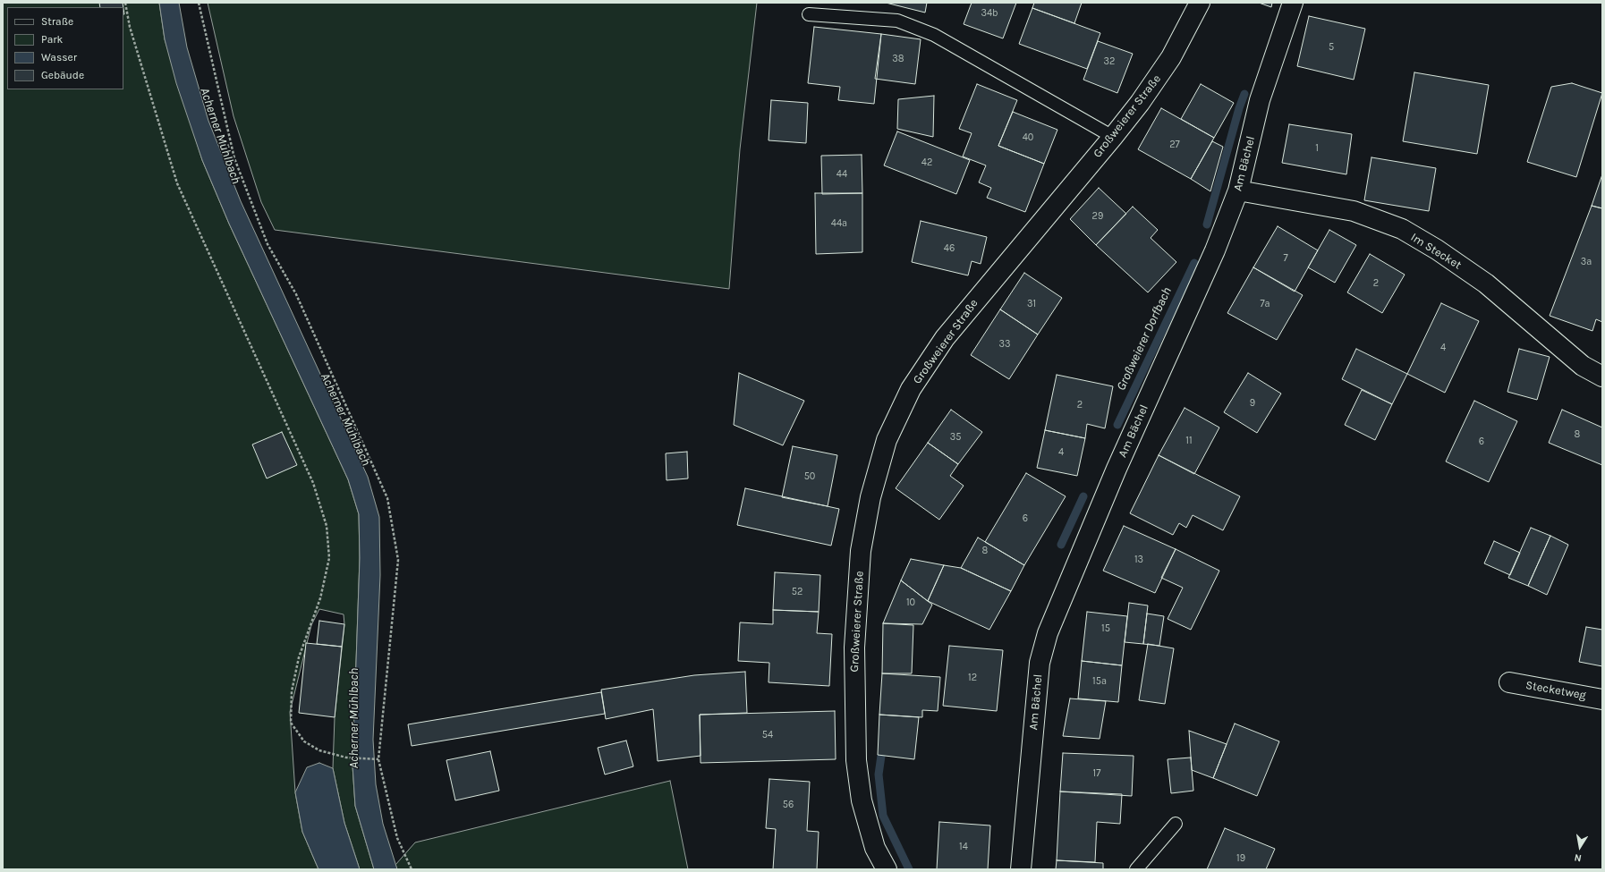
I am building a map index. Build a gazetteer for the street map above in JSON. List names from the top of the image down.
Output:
{
  "streets": {
    "street": [
      "Großweierer Straße",
      "Am Bächel",
      "Im Stecket",
      "Stecketweg"
    ]
  },
  "crossings": [
    ["Am Bächel", "Im Stecket"]
  ],
  "water": ["Acherner Mühlbach", "Großweierer Dorfbach"],
  "house_numbers": [
    "34b",
    "5",
    "38",
    "32",
    "40",
    "27",
    "1",
    "42",
    "44",
    "29",
    "44a",
    "46",
    "7",
    "3a",
    "2",
    "31",
    "7a",
    "33",
    "4",
    "9",
    "2",
    "8",
    "35",
    "11",
    "6",
    "4",
    "50",
    "6",
    "8",
    "13",
    "52",
    "10",
    "15",
    "12",
    "15a",
    "54",
    "17",
    "56",
    "14",
    "19"
  ],
  "legend": [
    "Straße",
    "Park",
    "Wasser",
    "Gebäude"
  ],
  "north": "bottom"
}
